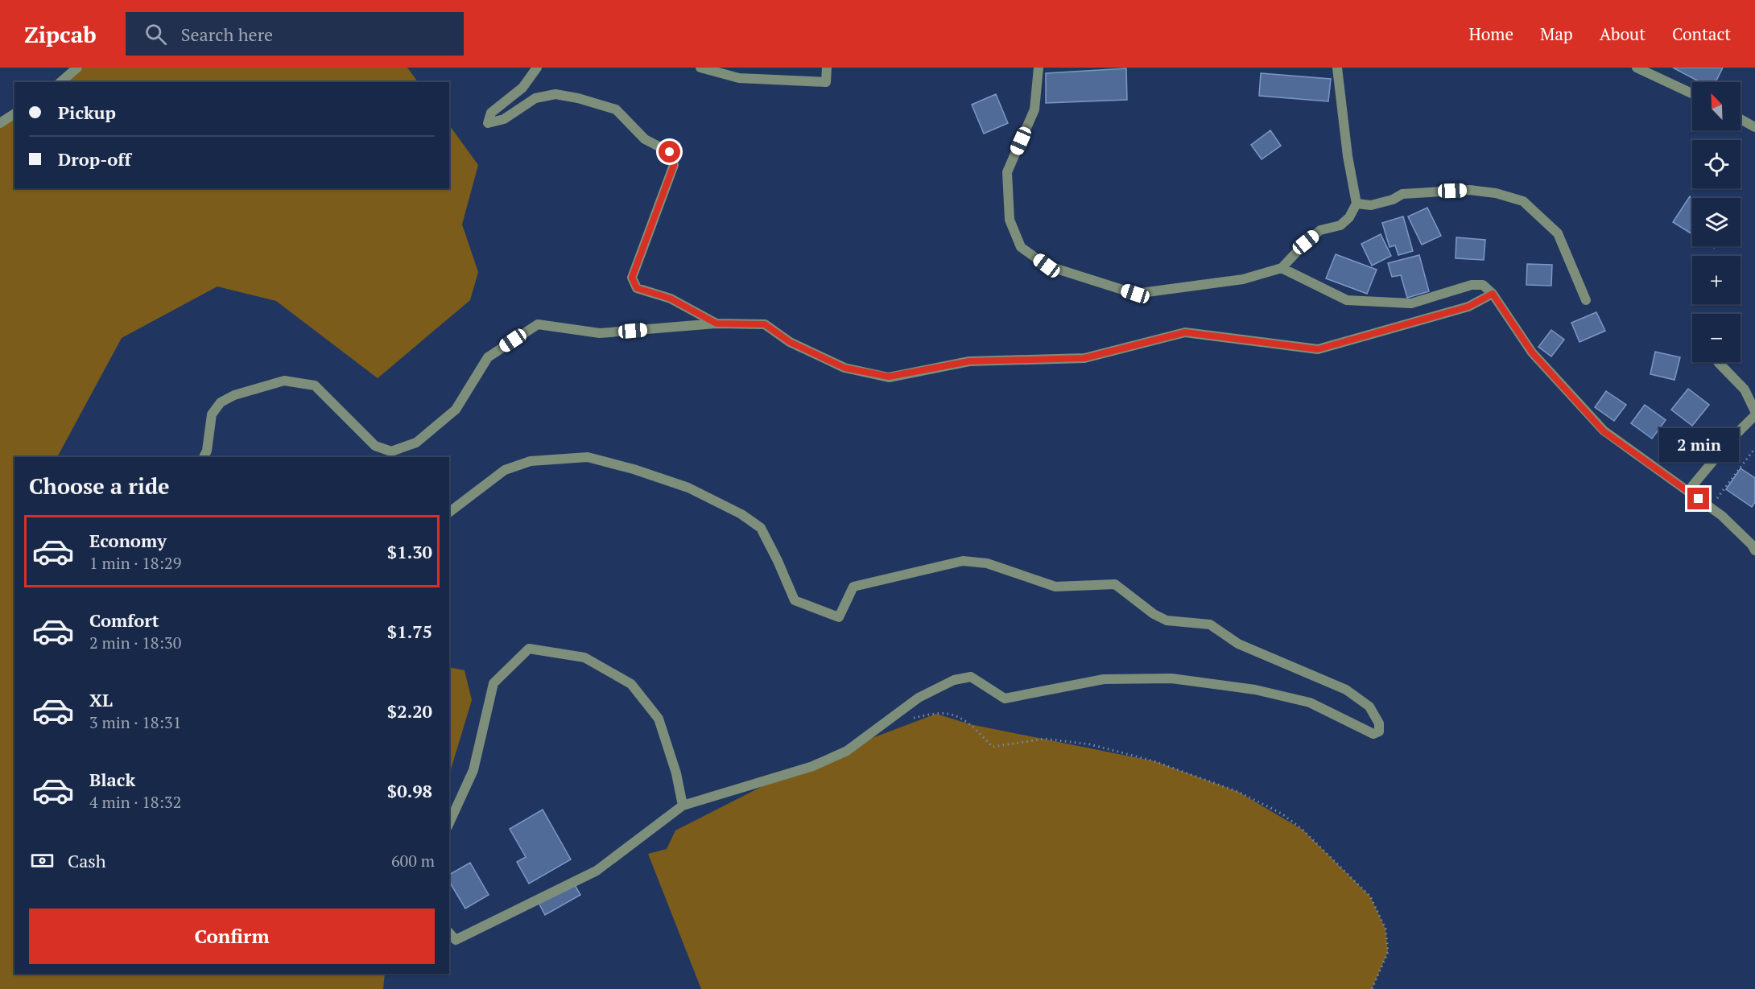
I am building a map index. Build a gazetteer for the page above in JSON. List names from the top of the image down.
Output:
{
  "north": "top left",
  "page": {
    "header": "Zipcab",
    "search": "Search here",
    "nav": [
      "Home",
      "Map",
      "About",
      "Contact"
    ],
    "map_buttons": ["+", "−"],
    "banner": ["Pickup", "Drop-off"],
    "bubble": "2 min",
    "heading": "Choose a ride",
    "list": [
      {
        "name": "Economy",
        "note": "1 min · 18:29",
        "value": "$1.30"
      },
      {
        "name": "Comfort",
        "note": "2 min · 18:30",
        "value": "$1.75"
      },
      {
        "name": "XL",
        "note": "3 min · 18:31",
        "value": "$2.20"
      },
      {
        "name": "Black",
        "note": "4 min · 18:32",
        "value": "$0.98"
      }
    ],
    "pay": ["Cash", "600 m"],
    "buttons": "Confirm"
  }
}
